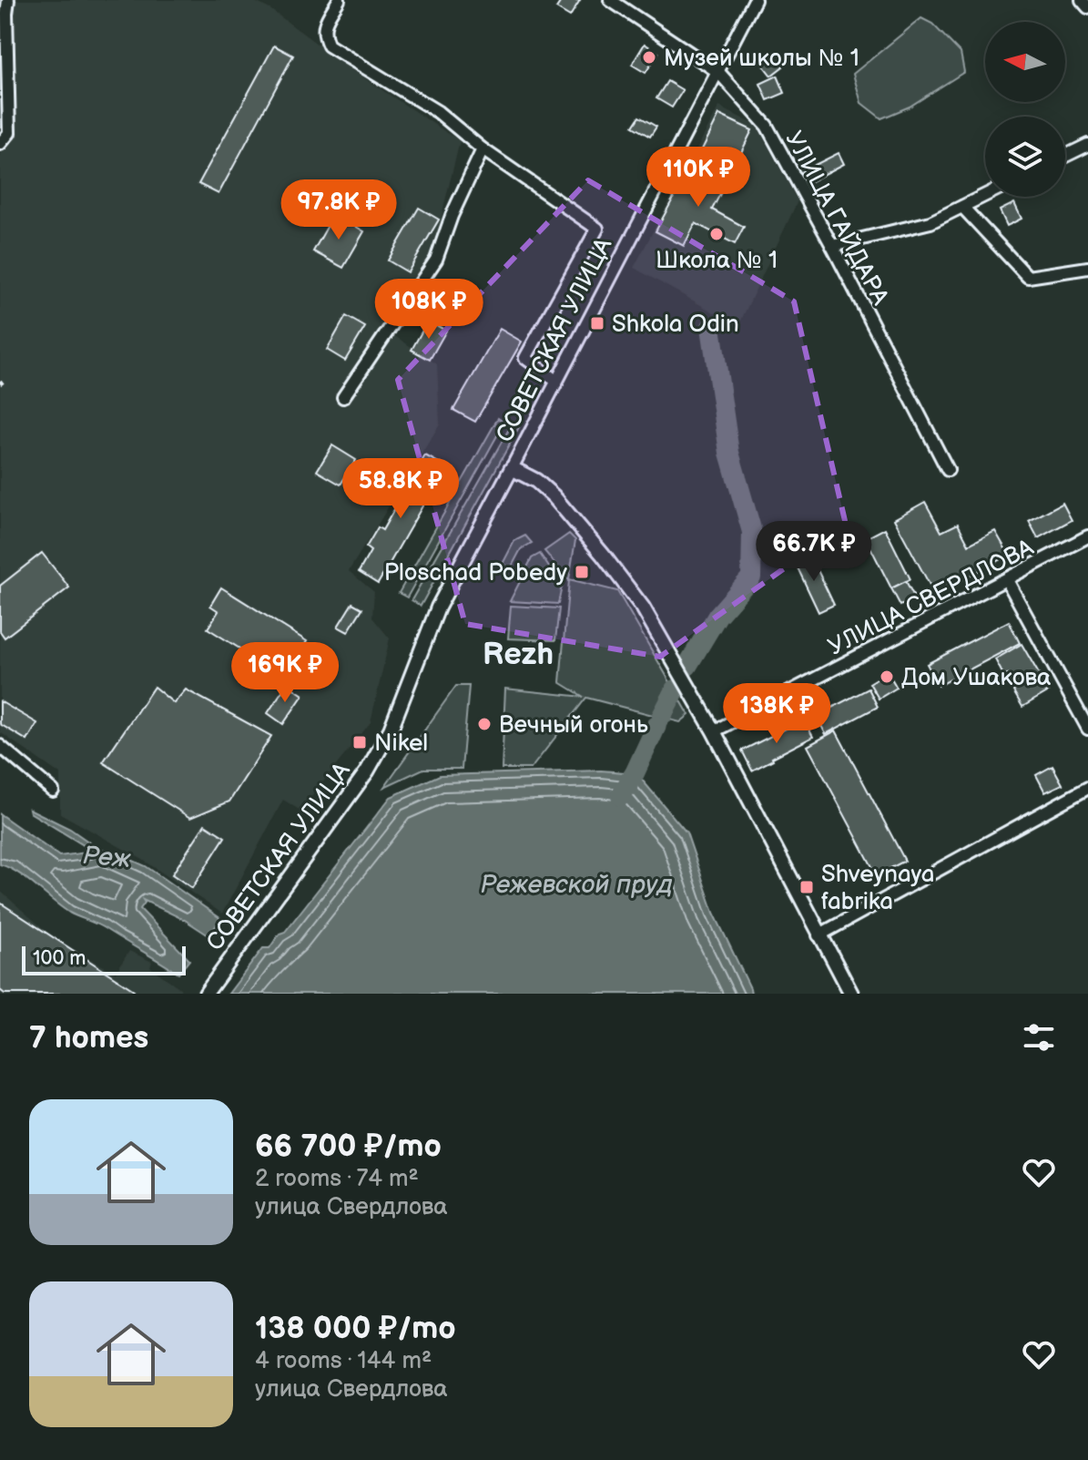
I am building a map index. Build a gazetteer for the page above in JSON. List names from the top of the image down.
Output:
{
  "streets": {
    "main road": ["СОВЕТСКАЯ УЛИЦА"],
    "street": ["УЛИЦА ГАЙДАРА", "УЛИЦА СВЕРДЛОВА"]
  },
  "crossings": [
    ["УЛИЦА ГАЙДАРА", "СОВЕТСКАЯ УЛИЦА"]
  ],
  "districts": ["Rezh"],
  "water": ["Реж", "Режевской пруд"],
  "places": {
    "other": [
      "Музей школы № 1",
      "Школа № 1",
      "Дом Ушакова",
      "Вечный огонь"
    ],
    "transit": [
      "Shkola Odin",
      "Ploschad Pobedy",
      "Nikel",
      "Shveynaya fabrika"
    ]
  },
  "scale_bar": "100 m",
  "north": "left",
  "page": {
    "price": [
      "110K ₽",
      "97.8K ₽",
      "108K ₽",
      "58.8K ₽",
      "66.7K ₽",
      "169K ₽",
      "138K ₽"
    ],
    "scale": "100 m",
    "heading": "7 homes",
    "list": [
      {
        "name": "66 700 ₽/mo",
        "note": "2 rooms · 74 m² · улица Свердлова"
      },
      {
        "name": "138 000 ₽/mo",
        "note": "4 rooms · 144 m² · улица Свердлова"
      }
    ]
  }
}
